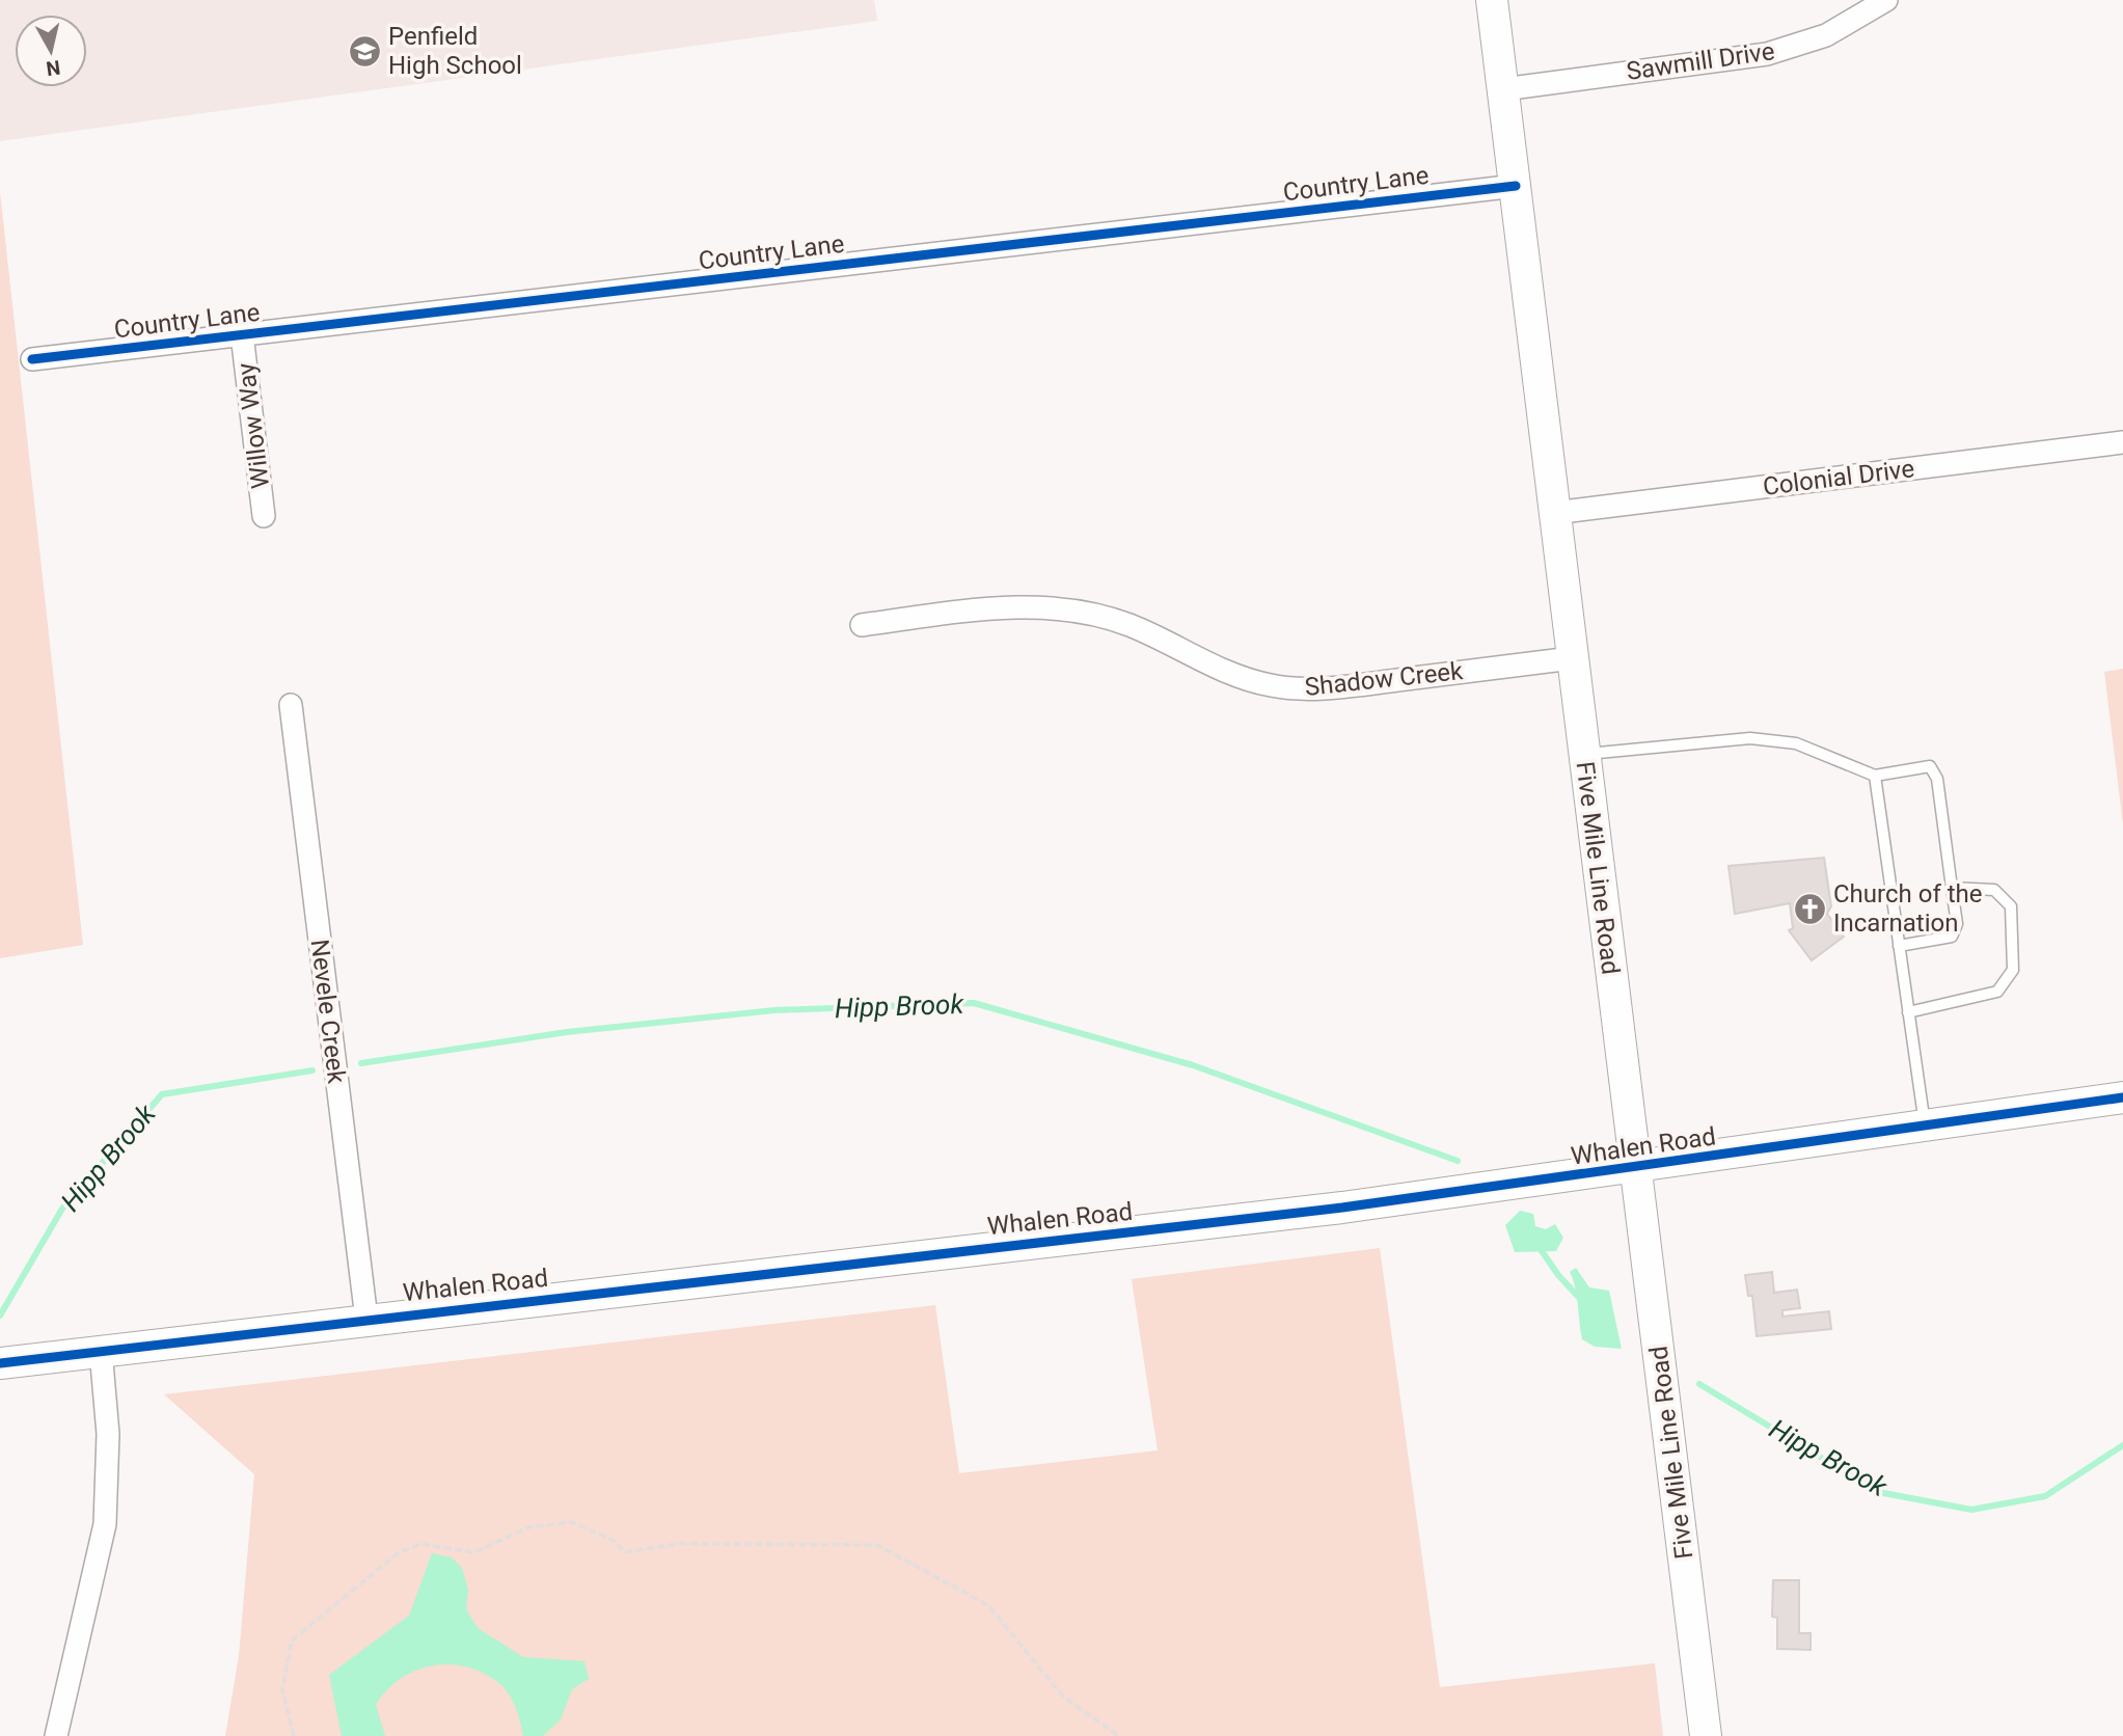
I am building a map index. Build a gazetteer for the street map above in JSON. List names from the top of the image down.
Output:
{
  "streets": {
    "street": [
      "Sawmill Drive",
      "Country Lane",
      "Willow Way",
      "Colonial Drive",
      "Shadow Creek",
      "Five Mile Line Road",
      "Nevele Creek",
      "Whalen Road"
    ]
  },
  "crossings": [
    ["Sawmill Drive", "Five Mile Line Road"],
    ["Country Lane", "Willow Way"],
    ["Country Lane", "Five Mile Line Road"],
    ["Colonial Drive", "Five Mile Line Road"],
    ["Shadow Creek", "Five Mile Line Road"],
    ["Five Mile Line Road", "Whalen Road"],
    ["Nevele Creek", "Whalen Road"]
  ],
  "water": ["Hipp Brook"],
  "places": {
    "school or university": ["Penfield High School"],
    "church": ["Church of the Incarnation"]
  },
  "north": "bottom"
}
